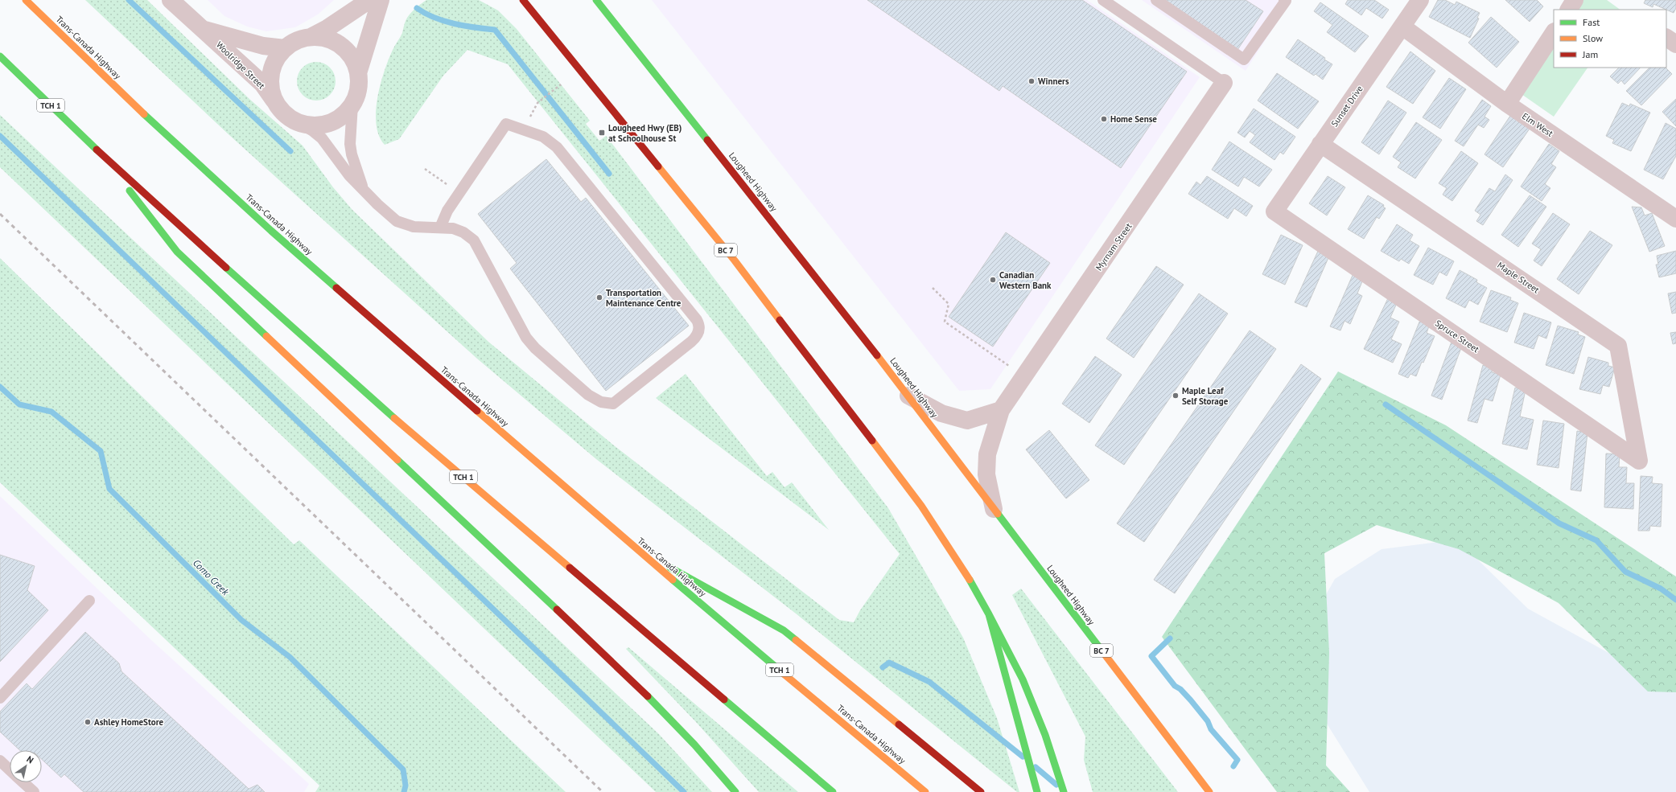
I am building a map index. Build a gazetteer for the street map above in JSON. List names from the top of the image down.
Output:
{
  "streets": {
    "main road": [
      "Trans-Canada Highway",
      "TCH 1",
      "Lougheed Highway",
      "BC 7"
    ],
    "street": [
      "Woolridge Street",
      "Sunset Drive",
      "Elm West",
      "Myrnam Street",
      "Maple Street",
      "Spruce Street"
    ]
  },
  "crossings": [
    ["Sunset Drive", "Elm West"],
    ["Sunset Drive", "Maple Street"],
    ["Sunset Drive", "Spruce Street"],
    ["Lougheed Highway", "Myrnam Street"],
    ["Maple Street", "Spruce Street"]
  ],
  "water": ["Como Creek"],
  "places": {
    "other": [
      "Winners",
      "Home Sense",
      "Canadian Western Bank",
      "Transportation Maintenance Centre",
      "Maple Leaf Self Storage",
      "Ashley HomeStore"
    ],
    "transit": ["Lougheed Hwy (EB) at Schoolhouse St"]
  },
  "legend": ["Fast", "Slow", "Jam"],
  "north": "top right"
}
